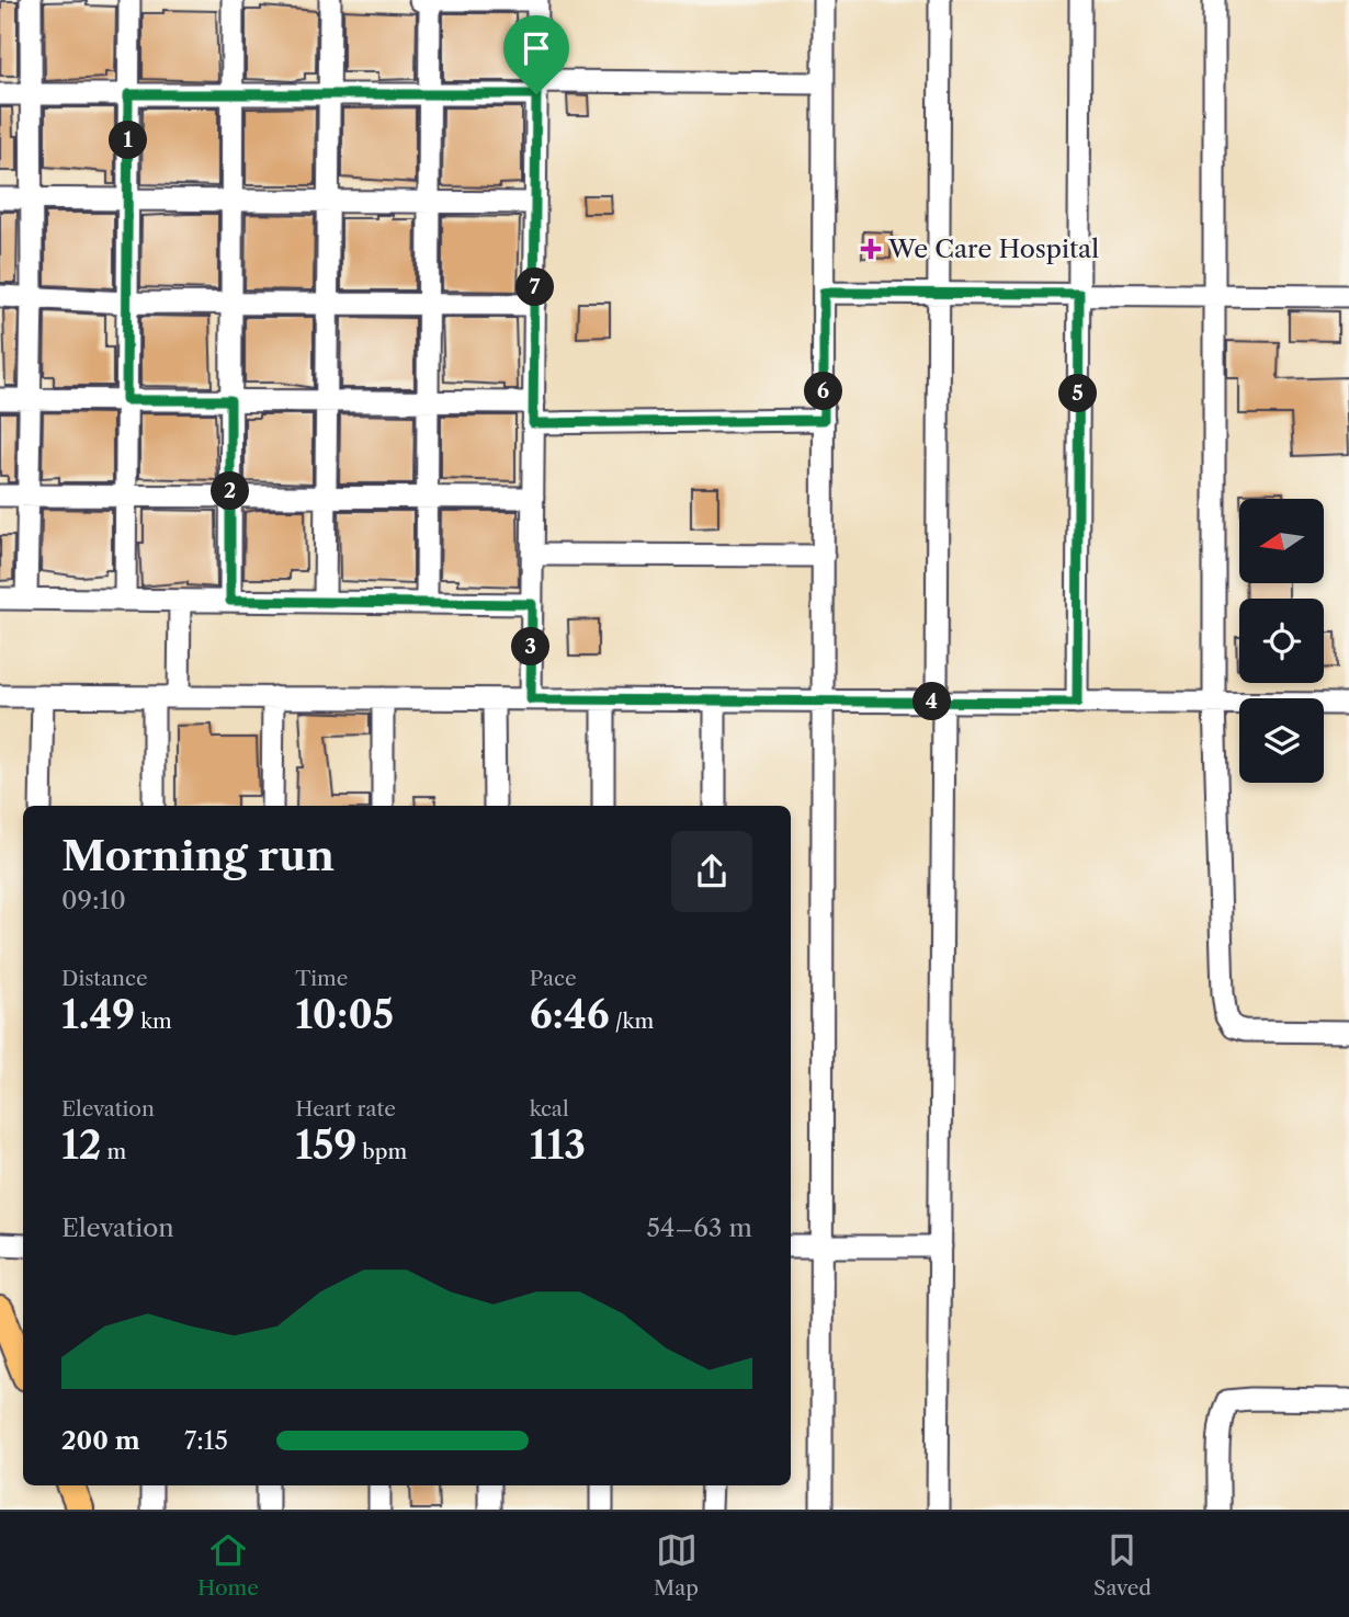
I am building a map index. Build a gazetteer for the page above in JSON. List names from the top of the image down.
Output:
{
  "places": {
    "health": ["We Care Hospital"]
  },
  "north": "left",
  "page": {
    "pins": [
      "1",
      "7",
      "6",
      "5",
      "2",
      "3",
      "4"
    ],
    "heading": ["Morning run", "09:10"],
    "stats": [
      ["Distance", "1.49 km"],
      ["Time", "10:05"],
      ["Pace", "6:46 /km"],
      ["Elevation", "12 m"],
      ["Heart rate", "159 bpm"],
      ["kcal", "113"]
    ],
    "chart": ["Elevation", "54–63 m"],
    "list": [
      {
        "name": "200 m",
        "note": "7:15"
      }
    ],
    "tabs": ["Home", "Map", "Saved"]
  }
}
